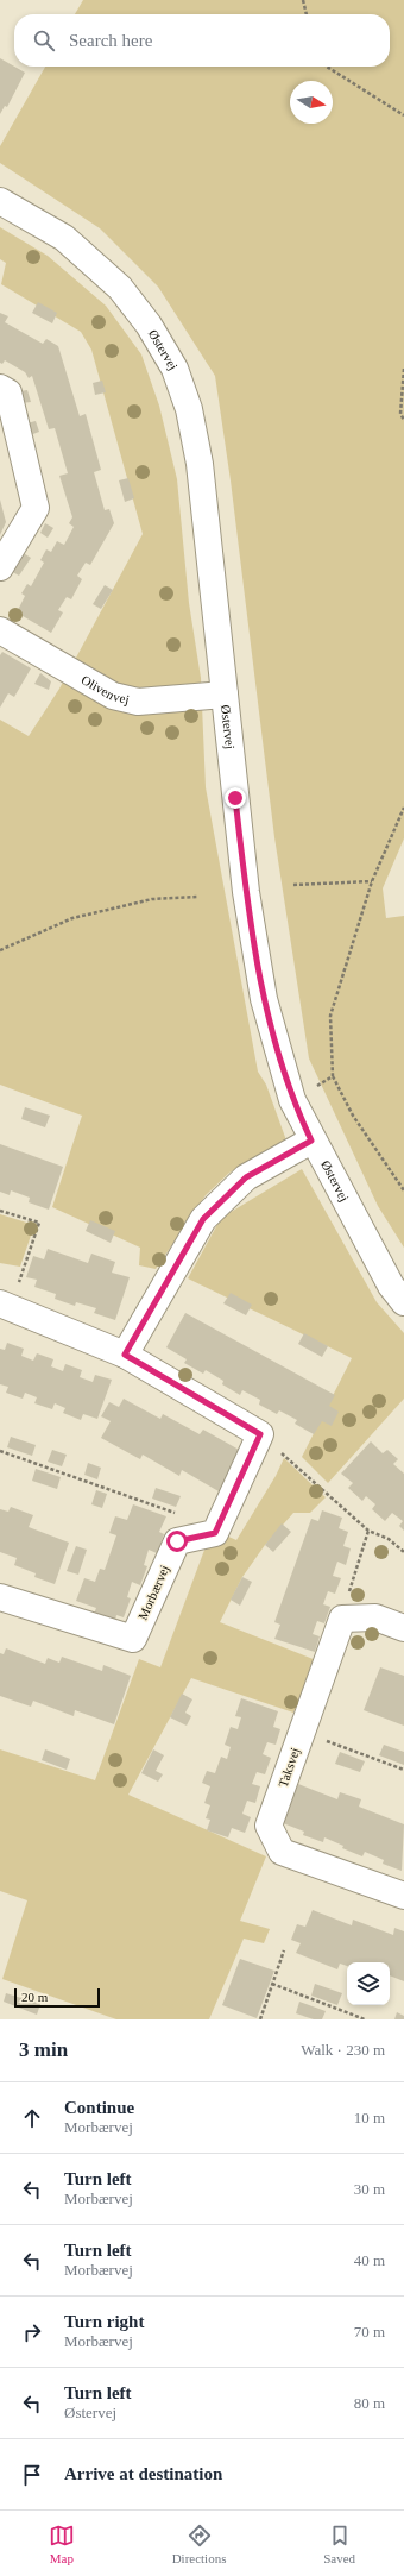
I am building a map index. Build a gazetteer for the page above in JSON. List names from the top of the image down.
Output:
{
  "streets": {
    "street": [
      "Østervej",
      "Olivenvej",
      "Morbærvej",
      "Taksvej"
    ]
  },
  "crossings": [
    ["Østervej", "Olivenvej"]
  ],
  "scale_bar": "20 m",
  "north": "right",
  "page": {
    "search": "Search here",
    "scale": "20 m",
    "heading": ["3 min", "Walk · 230 m"],
    "list": [
      ["Continue", "Morbærvej", "10 m"],
      ["Turn left", "Morbærvej", "30 m"],
      ["Turn left", "Morbærvej", "40 m"],
      ["Turn right", "Morbærvej", "70 m"],
      ["Turn left", "Østervej", "80 m"],
      "Arrive at destination"
    ],
    "nav": ["Map", "Directions", "Saved"]
  }
}
